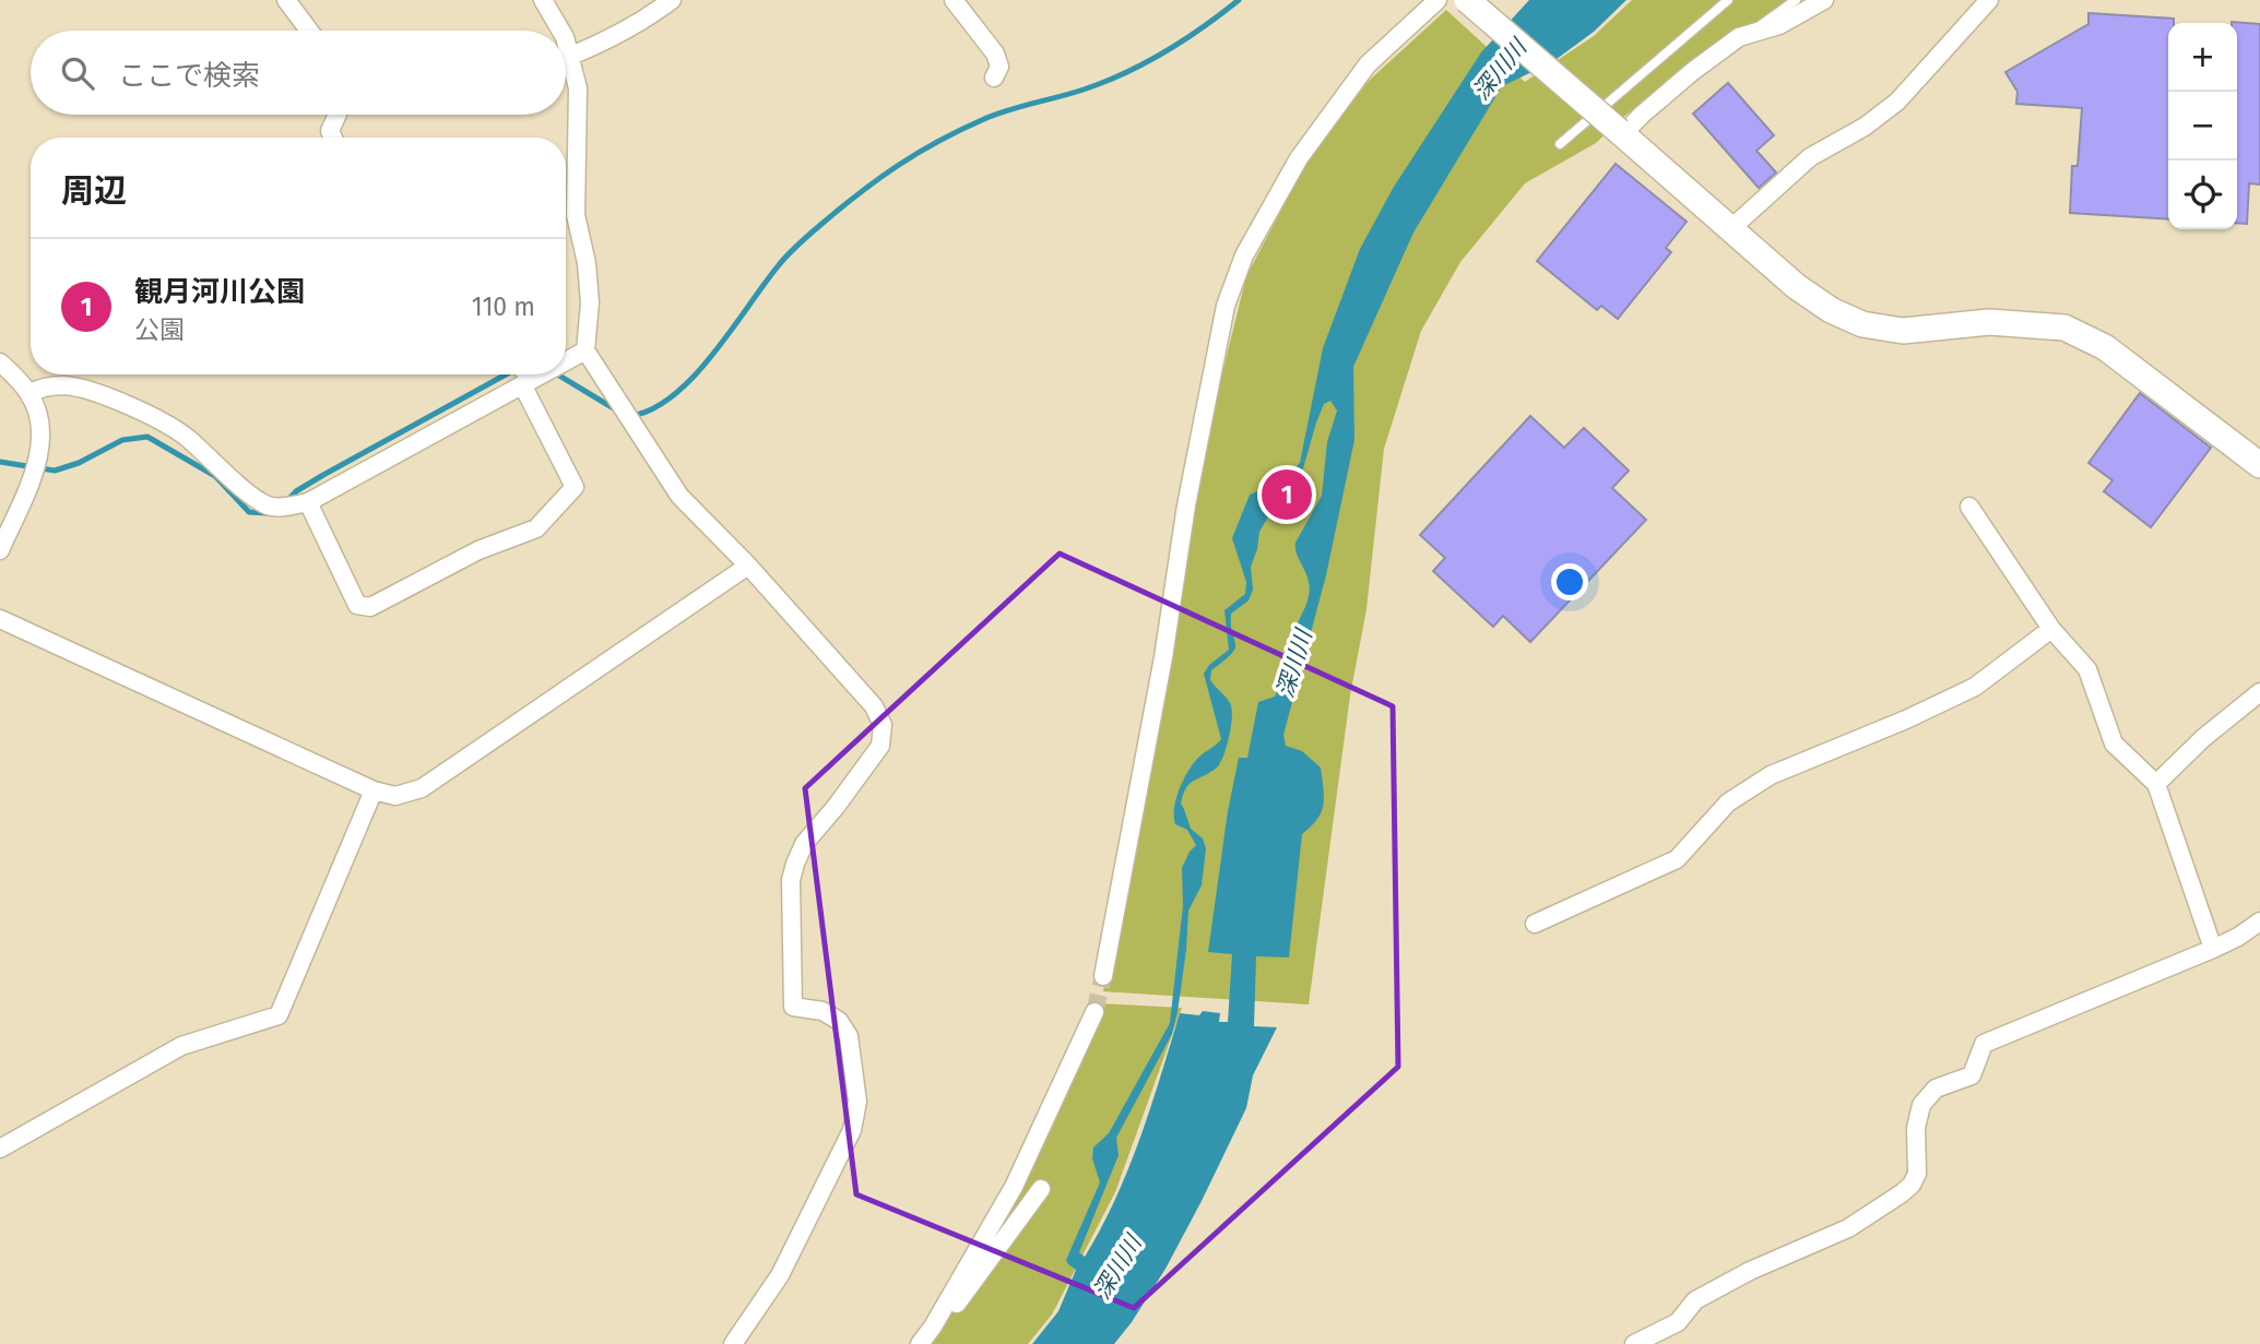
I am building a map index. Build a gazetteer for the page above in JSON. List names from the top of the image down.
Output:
{
  "water": ["深川川"],
  "page": {
    "map_buttons": ["+", "−"],
    "search": "ここで検索",
    "heading": "周辺",
    "list": [
      {
        "mark": "1",
        "name": "観月河川公園",
        "note": "公園",
        "value": "110 m"
      }
    ],
    "pins": "1"
  }
}
